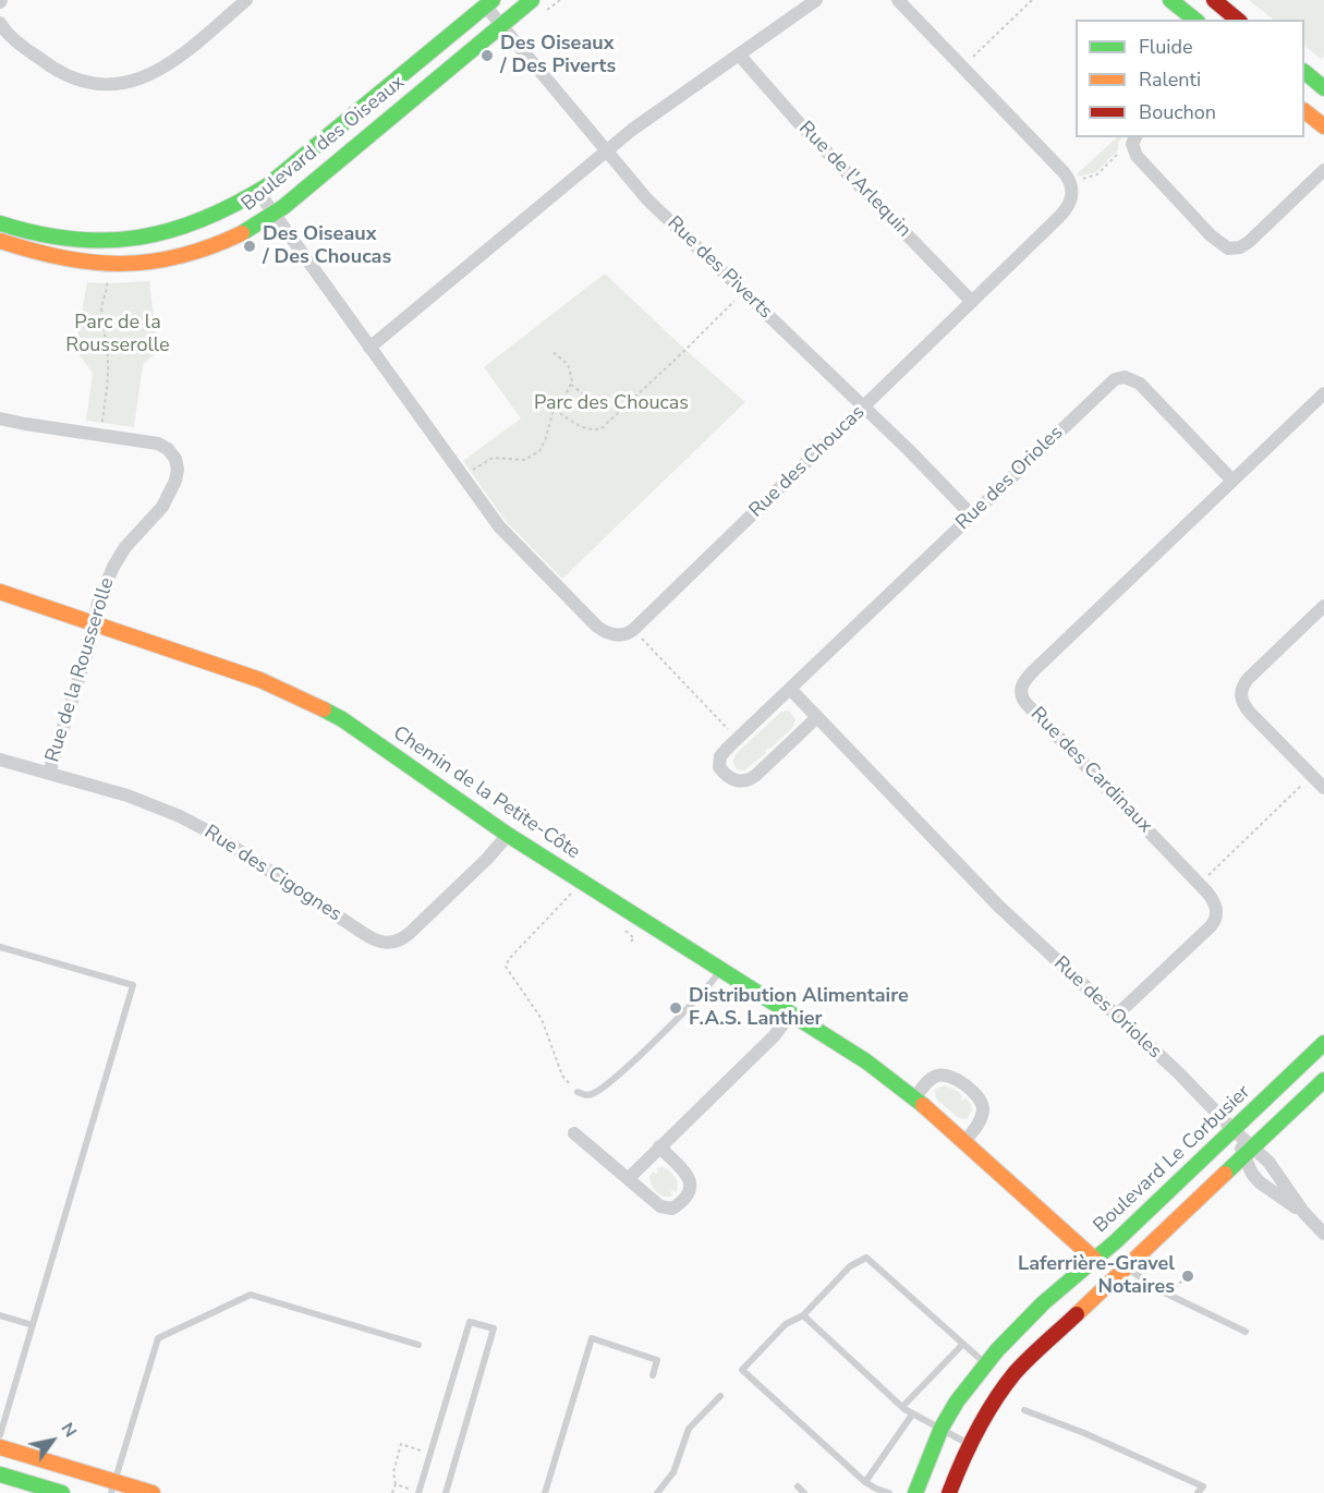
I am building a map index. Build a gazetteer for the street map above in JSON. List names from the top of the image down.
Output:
{
  "streets": {
    "street": [
      "Boulevard des Oiseaux",
      "Rue de l'Arlequin",
      "Rue des Piverts",
      "Rue des Choucas",
      "Rue des Orioles",
      "Rue de la Rousserolle",
      "Rue des Cardinaux",
      "Chemin de la Petite-Côte",
      "Rue des Cigognes",
      "Boulevard Le Corbusier"
    ]
  },
  "crossings": [
    ["Boulevard des Oiseaux", "Rue des Piverts"],
    ["Boulevard des Oiseaux", "Rue des Choucas"],
    ["Rue de l'Arlequin", "Rue des Choucas"],
    ["Rue des Piverts", "Rue des Choucas"],
    ["Rue des Piverts", "Rue des Orioles"],
    ["Rue des Orioles", "Rue des Cardinaux"],
    ["Rue des Orioles", "Boulevard Le Corbusier"],
    ["Rue de la Rousserolle", "Chemin de la Petite-Côte"],
    ["Rue de la Rousserolle", "Rue des Cigognes"],
    ["Chemin de la Petite-Côte", "Rue des Cigognes"],
    ["Chemin de la Petite-Côte", "Boulevard Le Corbusier"]
  ],
  "parks": ["Parc de la Rousserolle", "Parc des Choucas"],
  "places": [
    "Des Oiseaux / Des Piverts",
    "Des Oiseaux / Des Choucas",
    "Distribution Alimentaire F.A.S. Lanthier",
    "Laferrière-Gravel Notaires"
  ],
  "legend": ["Fluide", "Ralenti", "Bouchon"],
  "north": "top right"
}
